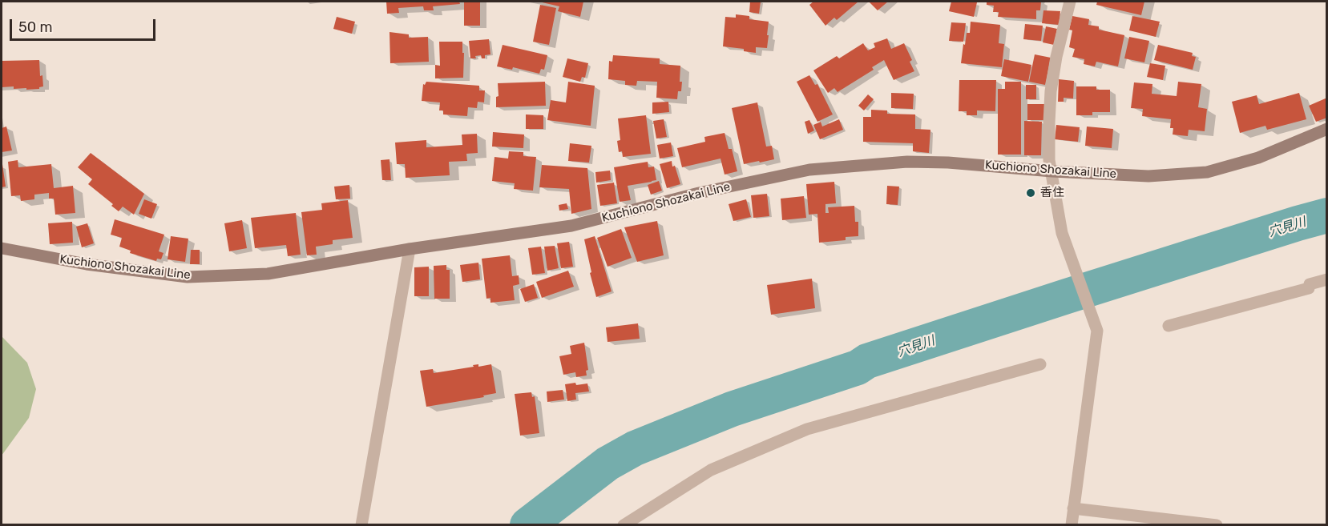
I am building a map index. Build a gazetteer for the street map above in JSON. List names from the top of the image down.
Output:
{
  "streets": {
    "main road": ["Kuchiono Shozakai Line"]
  },
  "water": ["穴見川"],
  "places": ["香住"],
  "scale_bar": "50 m"
}
